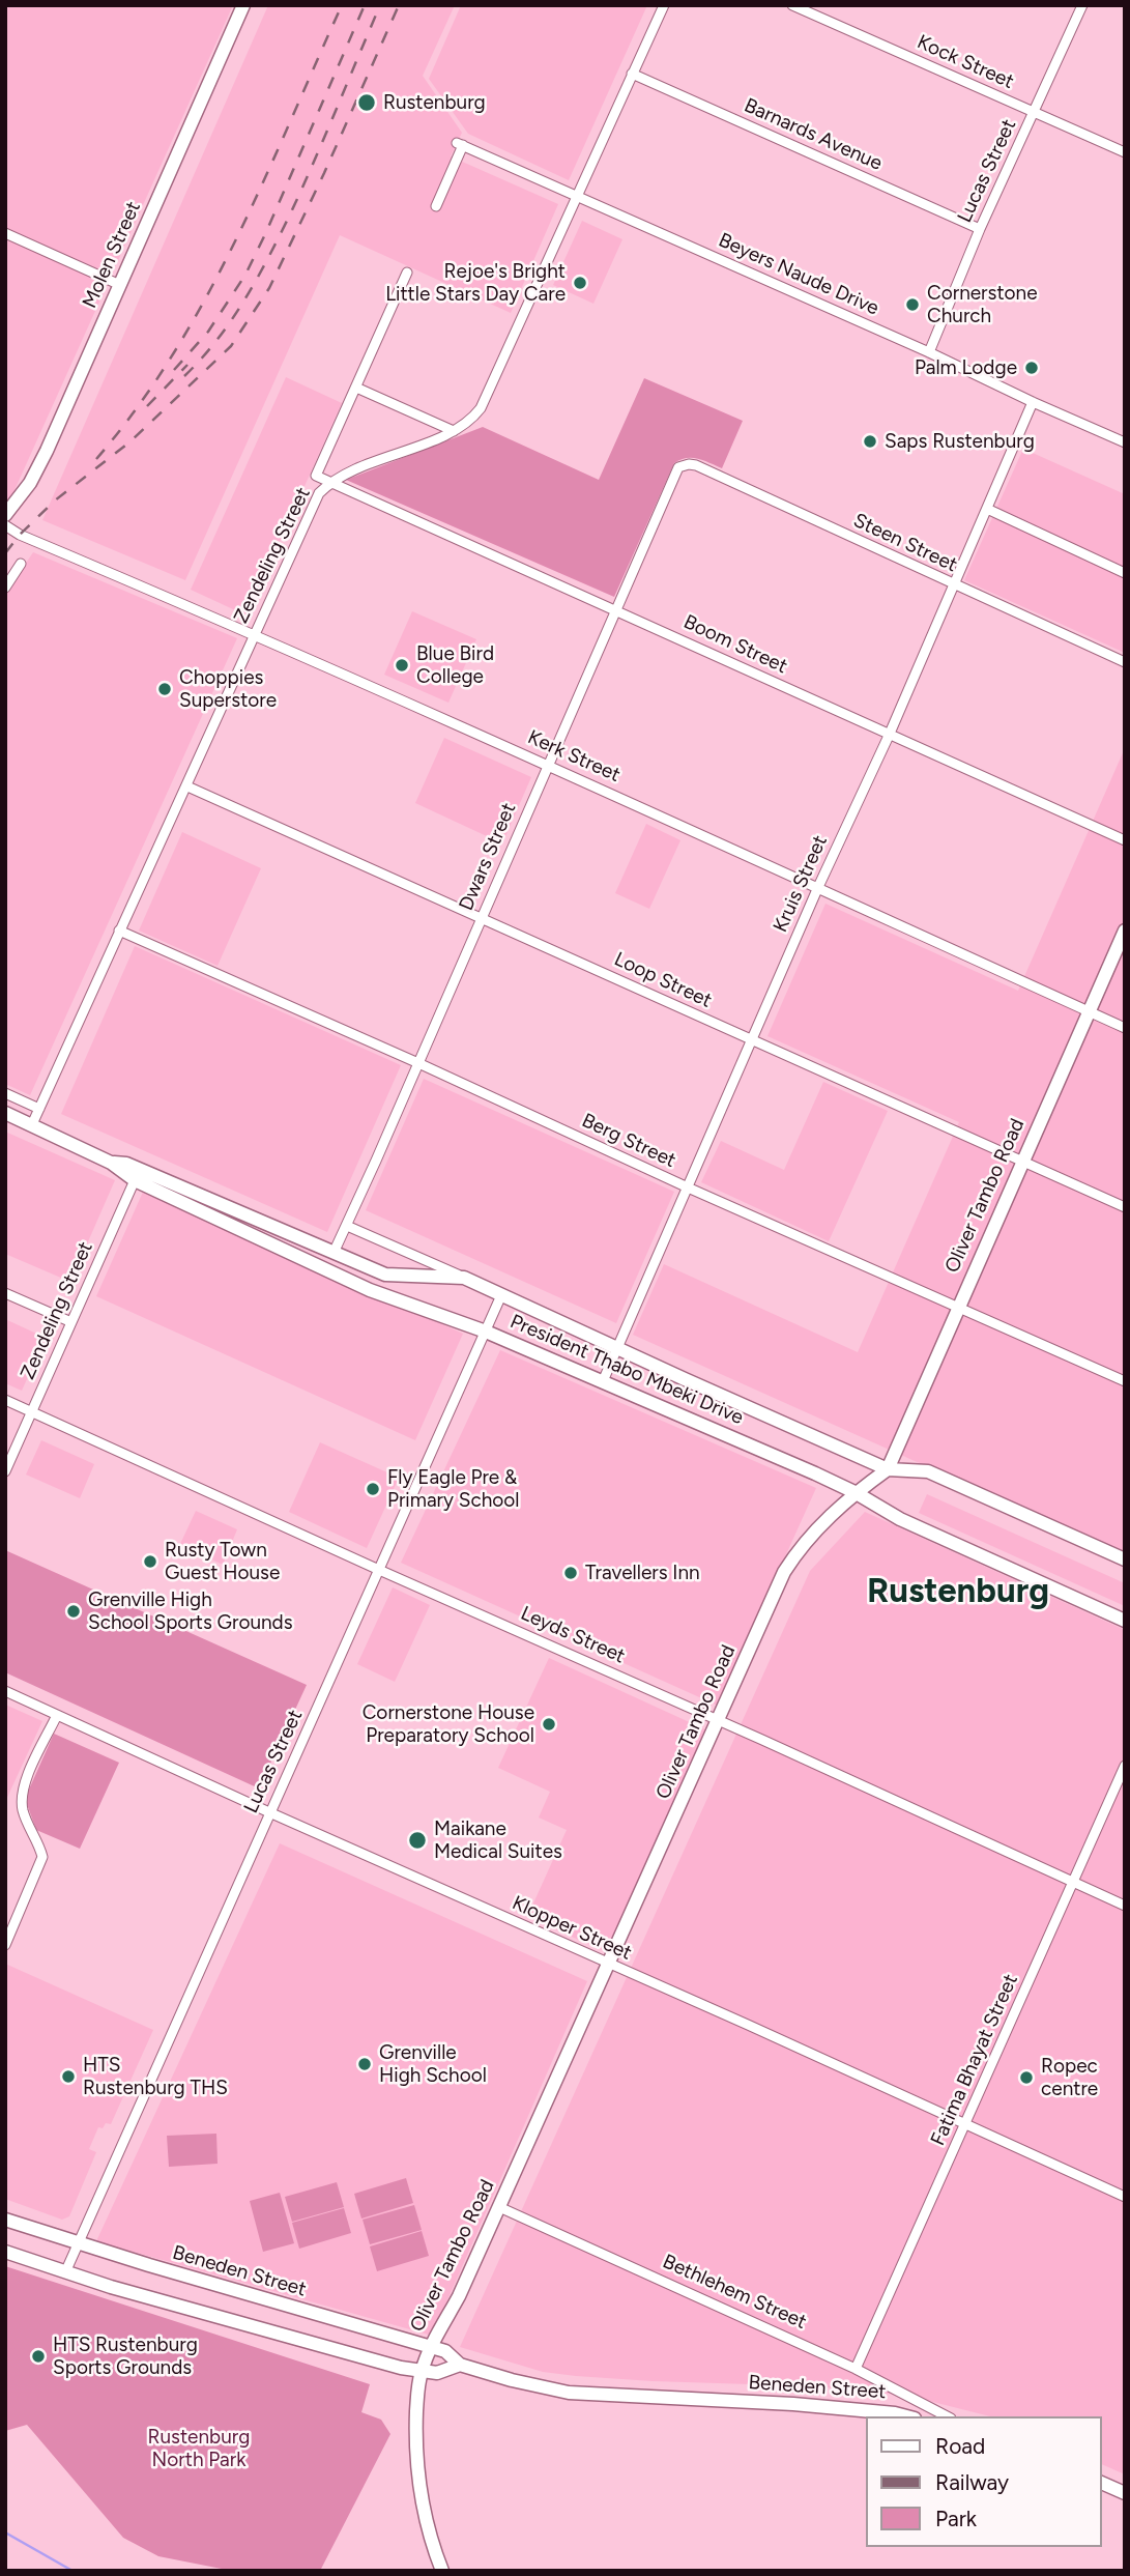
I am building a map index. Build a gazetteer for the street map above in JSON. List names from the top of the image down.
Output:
{
  "streets": {
    "main road": [
      "Molen Street",
      "Oliver Tambo Road",
      "President Thabo Mbeki Drive",
      "Beneden Street"
    ],
    "street": [
      "Kock Street",
      "Barnards Avenue",
      "Lucas Street",
      "Beyers Naude Drive",
      "Steen Street",
      "Zendeling Street",
      "Boom Street",
      "Kerk Street",
      "Dwars Street",
      "Kruis Street",
      "Loop Street",
      "Berg Street",
      "Leyds Street",
      "Klopper Street",
      "Fatima Bhayat Street",
      "Bethlehem Street"
    ]
  },
  "crossings": [
    ["Kock Street", "Lucas Street"],
    ["Barnards Avenue", "Lucas Street"],
    ["Barnards Avenue", "Zendeling Street"],
    ["Lucas Street", "Beyers Naude Drive"],
    ["Lucas Street", "President Thabo Mbeki Drive"],
    ["Lucas Street", "Leyds Street"],
    ["Lucas Street", "Klopper Street"],
    ["Lucas Street", "Beneden Street"],
    ["Beyers Naude Drive", "Zendeling Street"],
    ["Beyers Naude Drive", "Kruis Street"],
    ["Steen Street", "Dwars Street"],
    ["Steen Street", "Kruis Street"],
    ["Zendeling Street", "Boom Street"],
    ["Zendeling Street", "Kerk Street"],
    ["Zendeling Street", "Loop Street"],
    ["Zendeling Street", "Berg Street"],
    ["Zendeling Street", "President Thabo Mbeki Drive"],
    ["Zendeling Street", "Leyds Street"],
    ["Boom Street", "Dwars Street"],
    ["Boom Street", "Kruis Street"],
    ["Kerk Street", "Dwars Street"],
    ["Kerk Street", "Kruis Street"],
    ["Kerk Street", "Oliver Tambo Road"],
    ["Dwars Street", "Loop Street"],
    ["Dwars Street", "Berg Street"],
    ["Dwars Street", "President Thabo Mbeki Drive"],
    ["Kruis Street", "Loop Street"],
    ["Kruis Street", "Berg Street"],
    ["Kruis Street", "President Thabo Mbeki Drive"],
    ["Loop Street", "Oliver Tambo Road"],
    ["Berg Street", "Oliver Tambo Road"],
    ["Oliver Tambo Road", "President Thabo Mbeki Drive"],
    ["Oliver Tambo Road", "Leyds Street"],
    ["Oliver Tambo Road", "Klopper Street"],
    ["Oliver Tambo Road", "Beneden Street"],
    ["Oliver Tambo Road", "Bethlehem Street"],
    ["Leyds Street", "Fatima Bhayat Street"],
    ["Klopper Street", "Fatima Bhayat Street"],
    ["Fatima Bhayat Street", "Bethlehem Street"]
  ],
  "districts": ["Rustenburg"],
  "parks": ["Rustenburg North Park"],
  "places": [
    "Rustenburg",
    "Rejoe's Bright Little Stars Day Care",
    "Cornerstone Church",
    "Palm Lodge",
    "Saps Rustenburg",
    "Blue Bird College",
    "Choppies Superstore",
    "Fly Eagle Pre & Primary School",
    "Rusty Town Guest House",
    "Travellers Inn",
    "Grenville High School Sports Grounds",
    "Cornerstone House Preparatory School",
    "Maikane Medical Suites",
    "Grenville High School",
    "HTS Rustenburg THS",
    "Ropec centre",
    "HTS Rustenburg Sports Grounds"
  ],
  "legend": ["Road", "Railway", "Park"]
}
